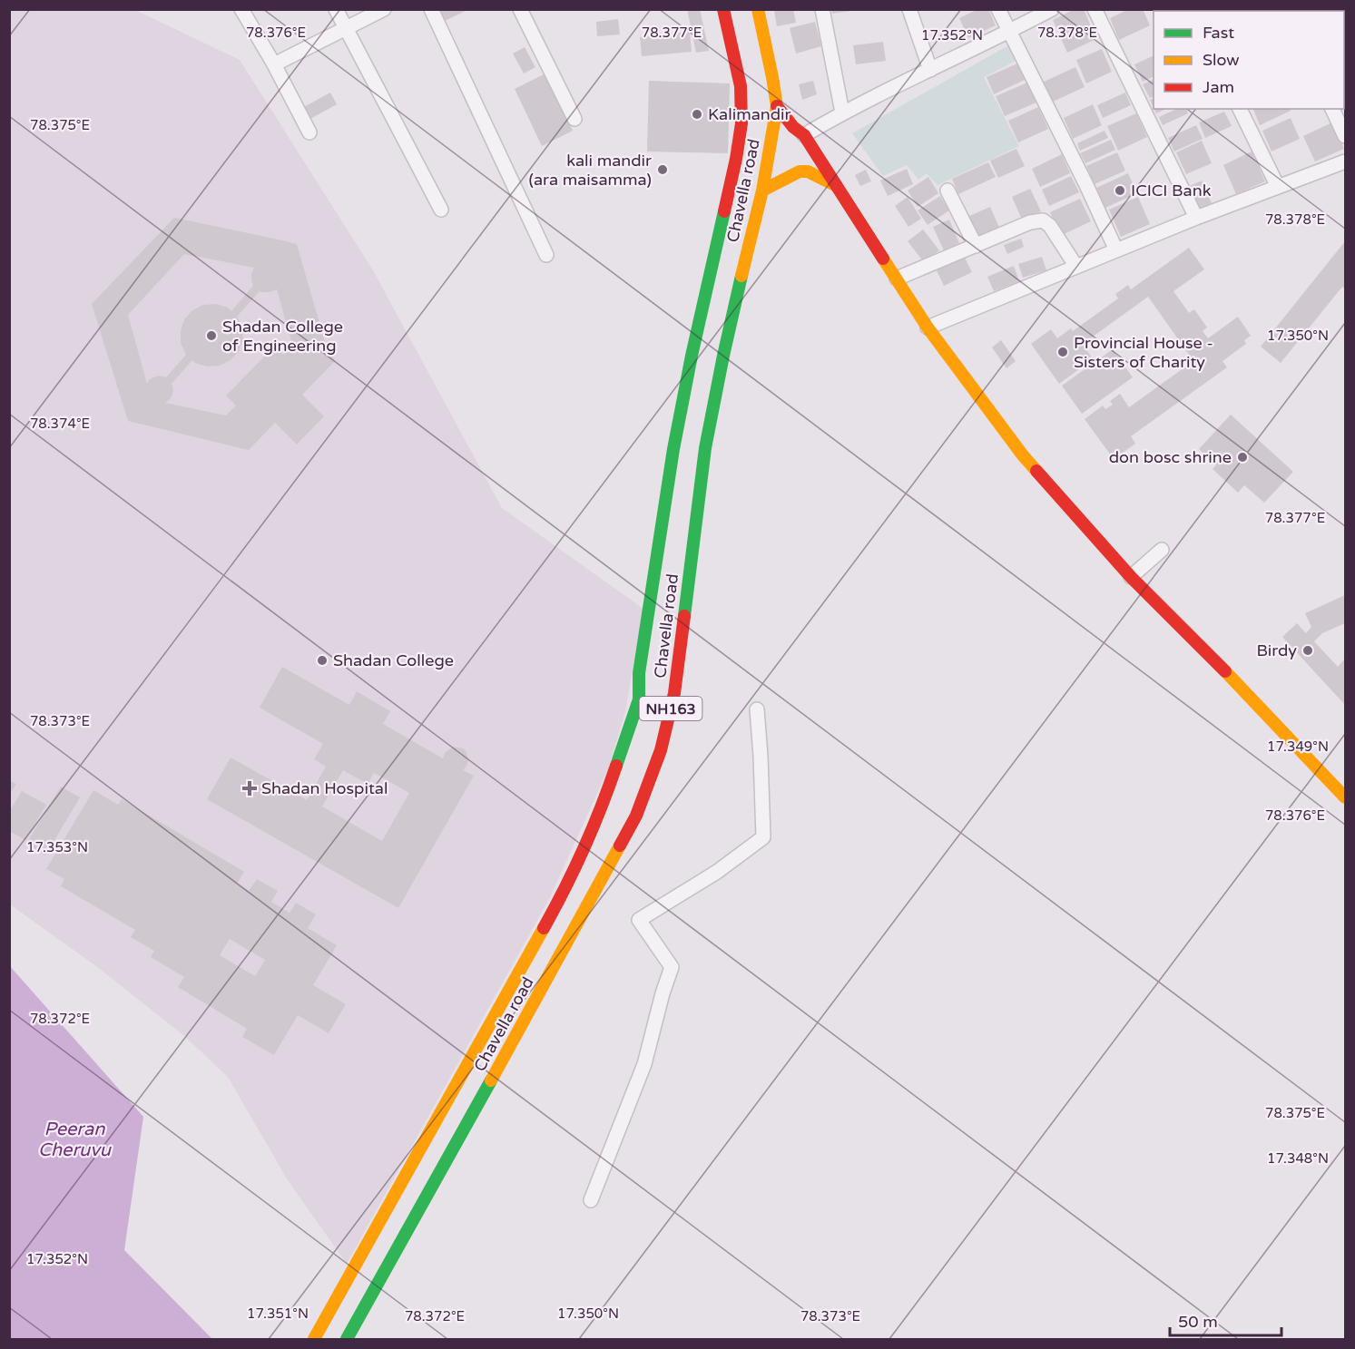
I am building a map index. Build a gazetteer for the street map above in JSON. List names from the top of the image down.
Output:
{
  "streets": {
    "main road": ["Chavella road", "NH163"]
  },
  "water": ["Peeran Cheruvu"],
  "places": {
    "other": [
      "Kalimandir",
      "kali mandir (ara maisamma)",
      "ICICI Bank",
      "Shadan College of Engineering",
      "Provincial House - Sisters of Charity",
      "don bosc shrine",
      "Birdy",
      "Shadan College"
    ],
    "health": ["Shadan Hospital"]
  },
  "legend": ["Fast", "Slow", "Jam"],
  "scale_bar": "50 m",
  "coordinates": [
    "78.376°E",
    "78.377°E",
    "78.378°E",
    "17.352°N",
    "78.375°E",
    "17.350°N",
    "78.374°E",
    "78.373°E",
    "17.349°N",
    "17.353°N",
    "78.372°E",
    "17.348°N",
    "17.351°N"
  ]
}
